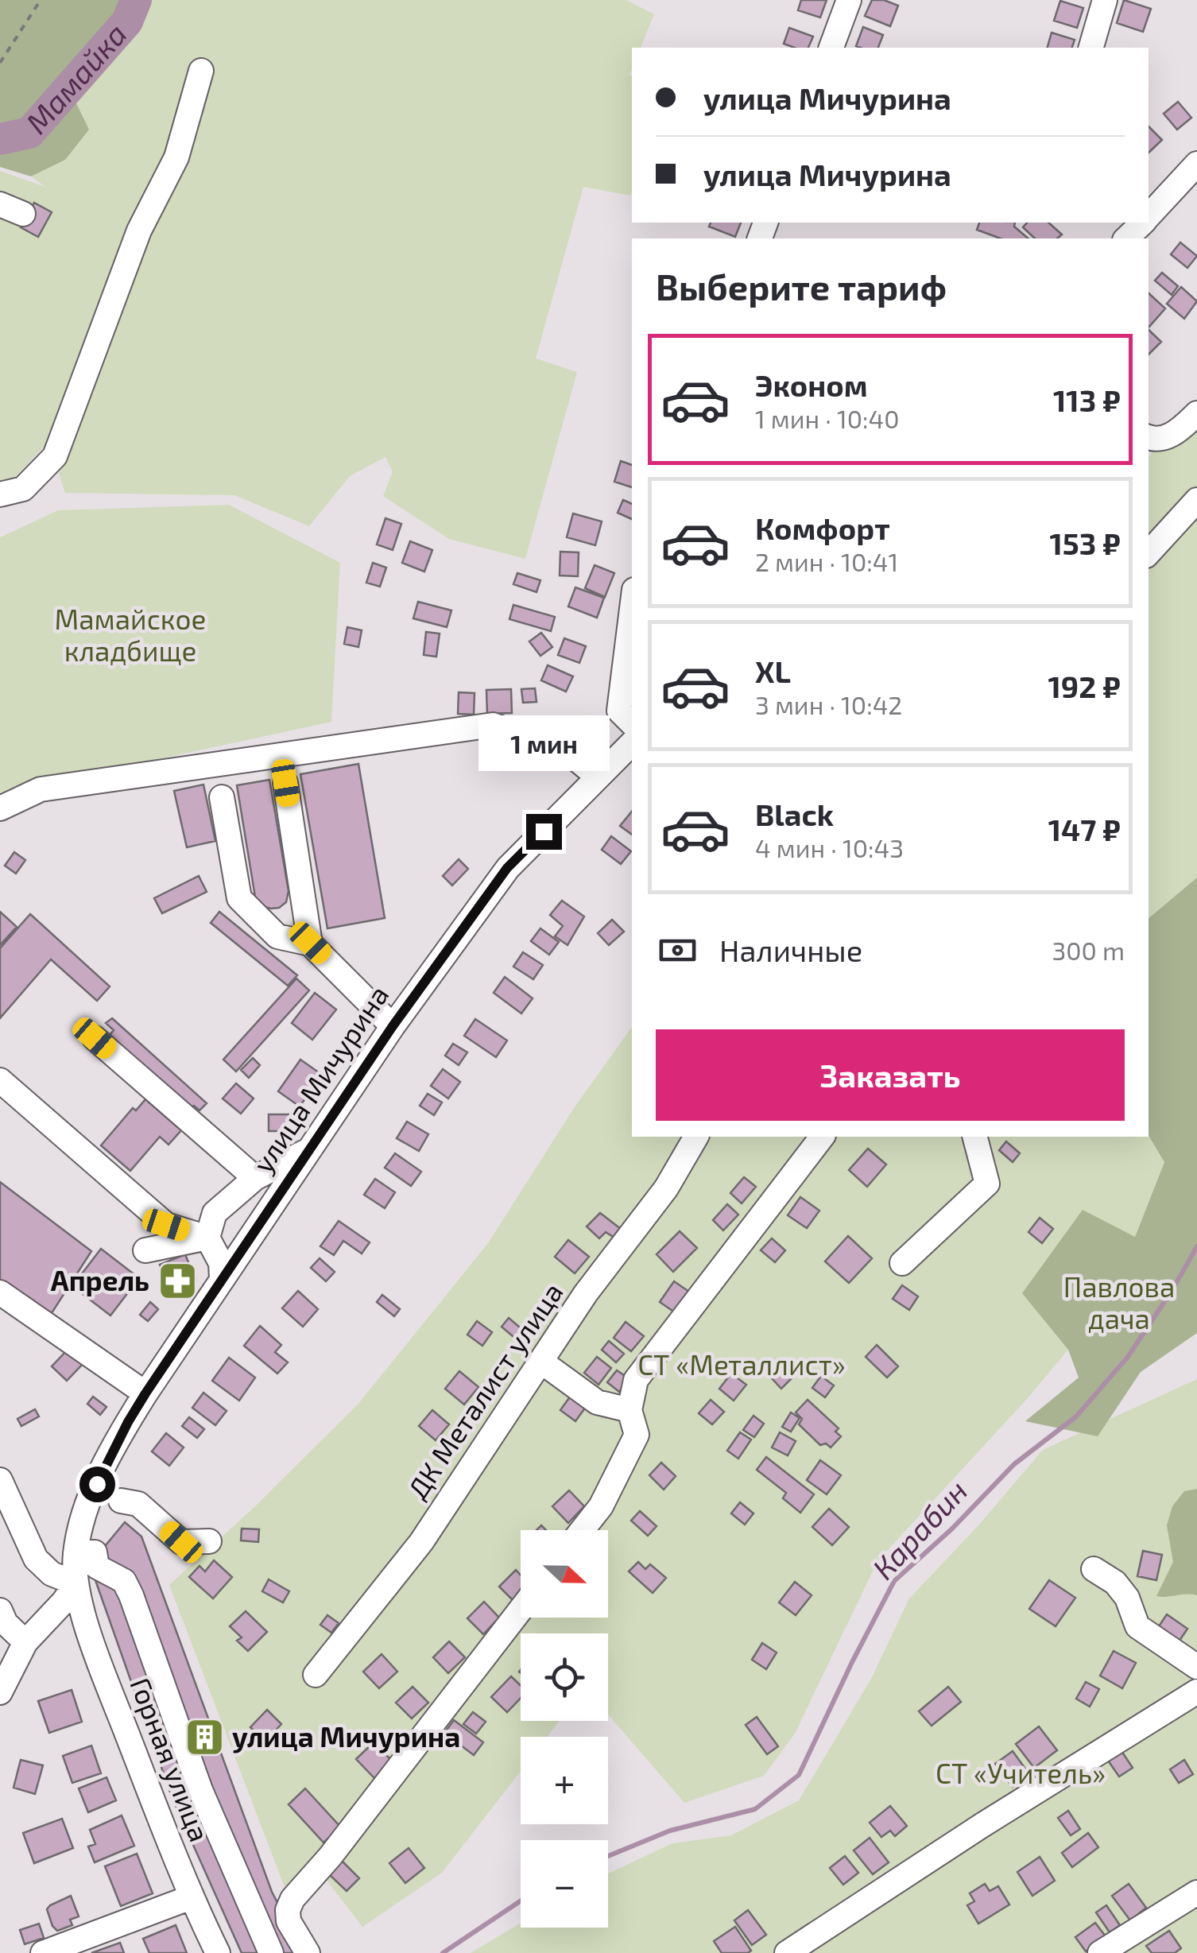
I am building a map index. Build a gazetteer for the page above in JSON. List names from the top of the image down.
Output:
{
  "streets": {
    "street": ["улица Мичурина", "ДК Металист улица", "Горная улица"]
  },
  "crossings": [
    ["улица Мичурина", "Горная улица"]
  ],
  "water": ["Мамайка", "Карабин"],
  "parks": [
    "Мамайское кладбище",
    "Павлова дача",
    "СТ «Металлист»",
    "СТ «Учитель»"
  ],
  "places": {
    "pharmacy": ["Апрель"],
    "building": ["улица Мичурина"]
  },
  "north": "right",
  "page": {
    "banner": ["улица Мичурина", "улица Мичурина"],
    "heading": "Выберите тариф",
    "list": [
      {
        "name": "Эконом",
        "note": "1 мин · 10:40",
        "value": "113 ₽"
      },
      {
        "name": "Комфорт",
        "note": "2 мин · 10:41",
        "value": "153 ₽"
      },
      {
        "name": "XL",
        "note": "3 мин · 10:42",
        "value": "192 ₽"
      },
      {
        "name": "Black",
        "note": "4 мин · 10:43",
        "value": "147 ₽"
      }
    ],
    "bubble": "1 мин",
    "pay": ["Наличные", "300 m"],
    "buttons": "Заказать",
    "map_buttons": ["+", "−"]
  }
}
